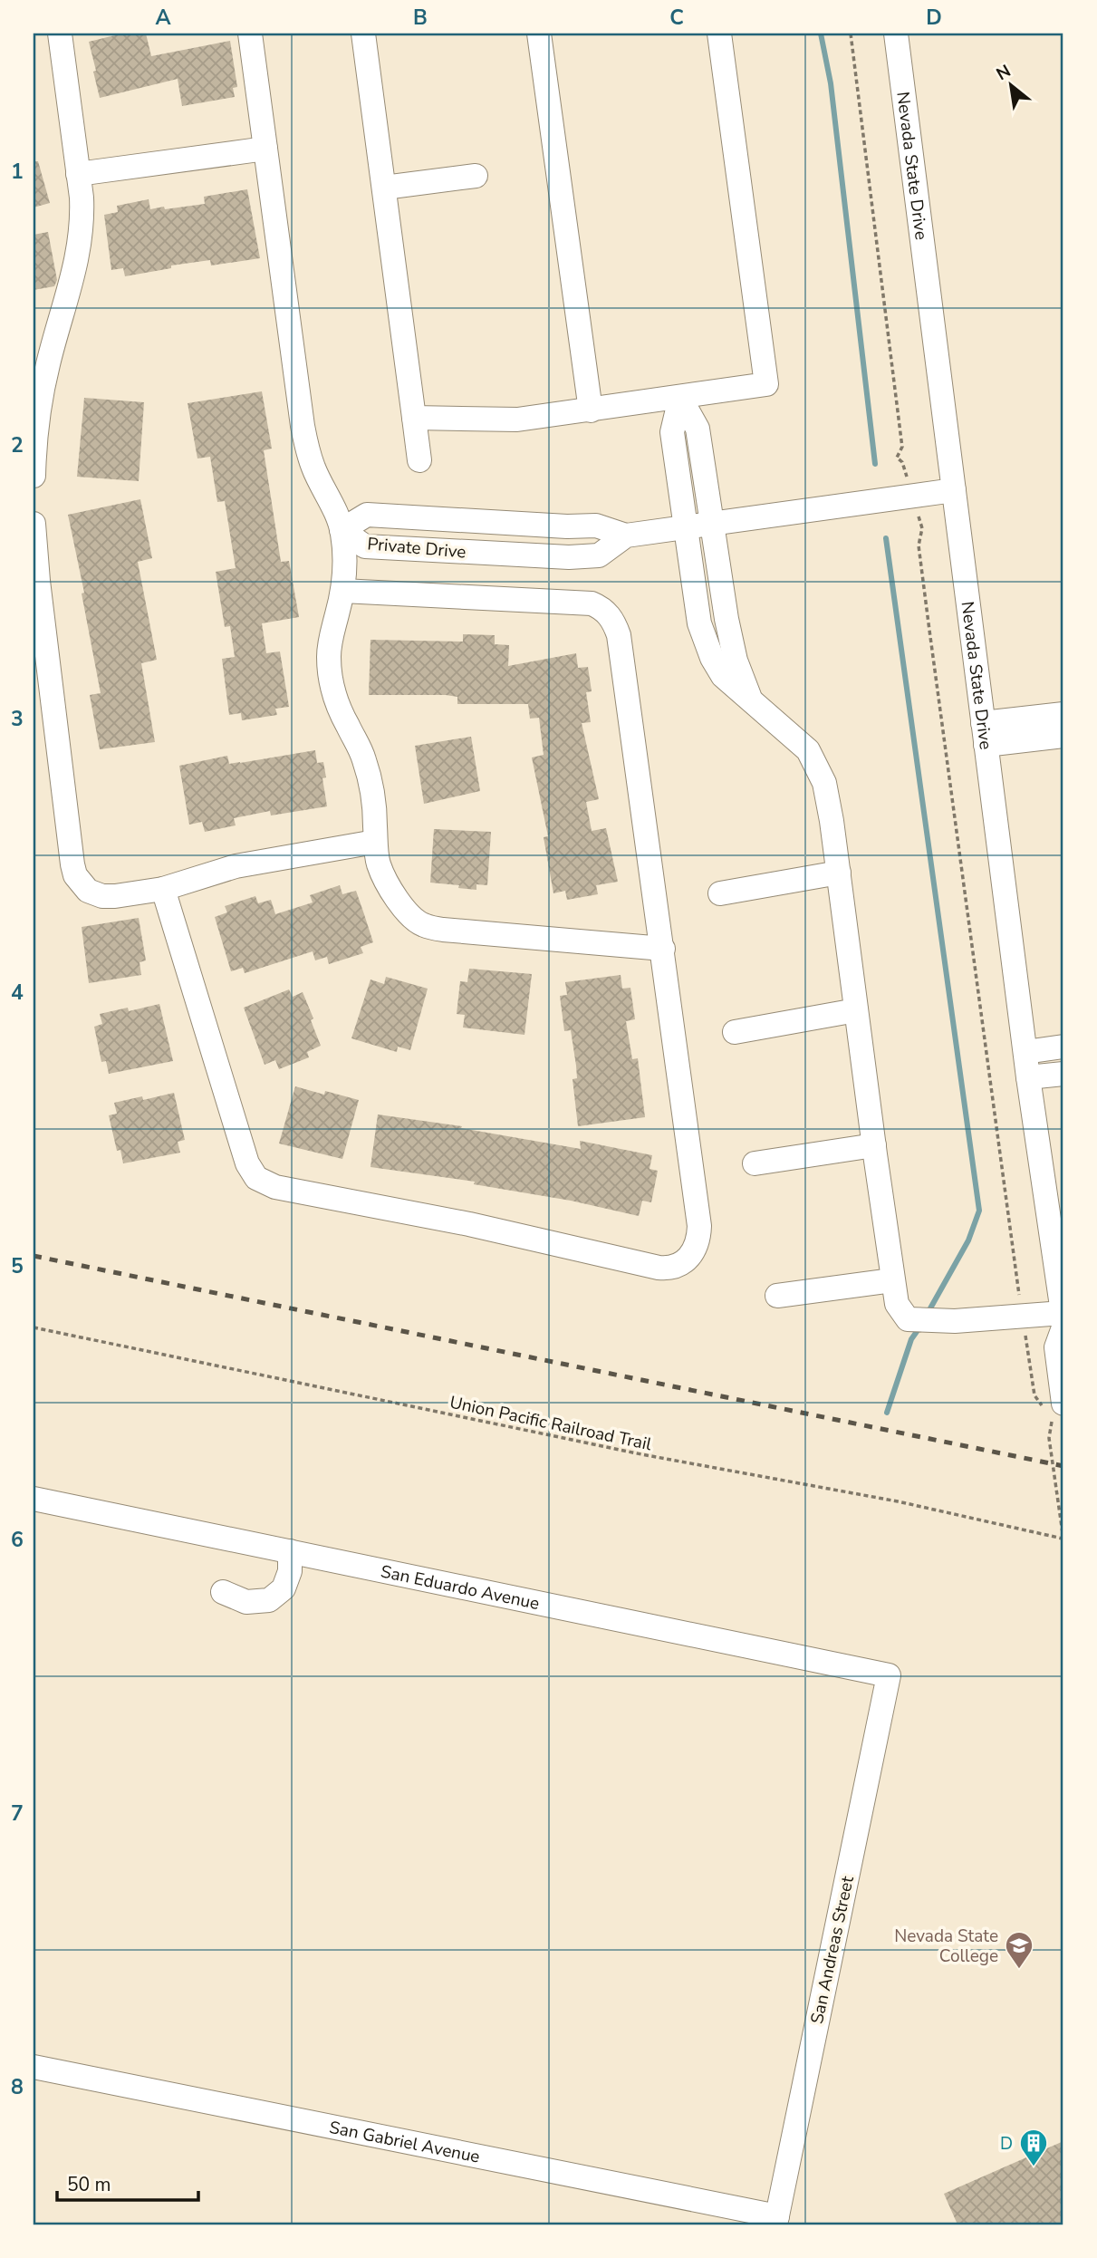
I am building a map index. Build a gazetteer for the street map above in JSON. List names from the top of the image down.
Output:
{
  "streets": {
    "street": [
      "Nevada State Drive",
      "Private Drive",
      "San Eduardo Avenue",
      "San Andreas Street",
      "San Gabriel Avenue"
    ],
    "path": ["Union Pacific Railroad Trail"]
  },
  "crossings": [
    ["Nevada State Drive", "Private Drive"],
    ["San Eduardo Avenue", "San Andreas Street"],
    ["San Andreas Street", "San Gabriel Avenue"]
  ],
  "places": {
    "school or university": ["Nevada State College"],
    "building": ["D"]
  },
  "scale_bar": "50 m",
  "north": "top left",
  "grid": {
    "columns": [
      "A",
      "B",
      "C",
      "D"
    ],
    "rows": [
      "1",
      "2",
      "3",
      "4",
      "5",
      "6",
      "7",
      "8"
    ]
  }
}
